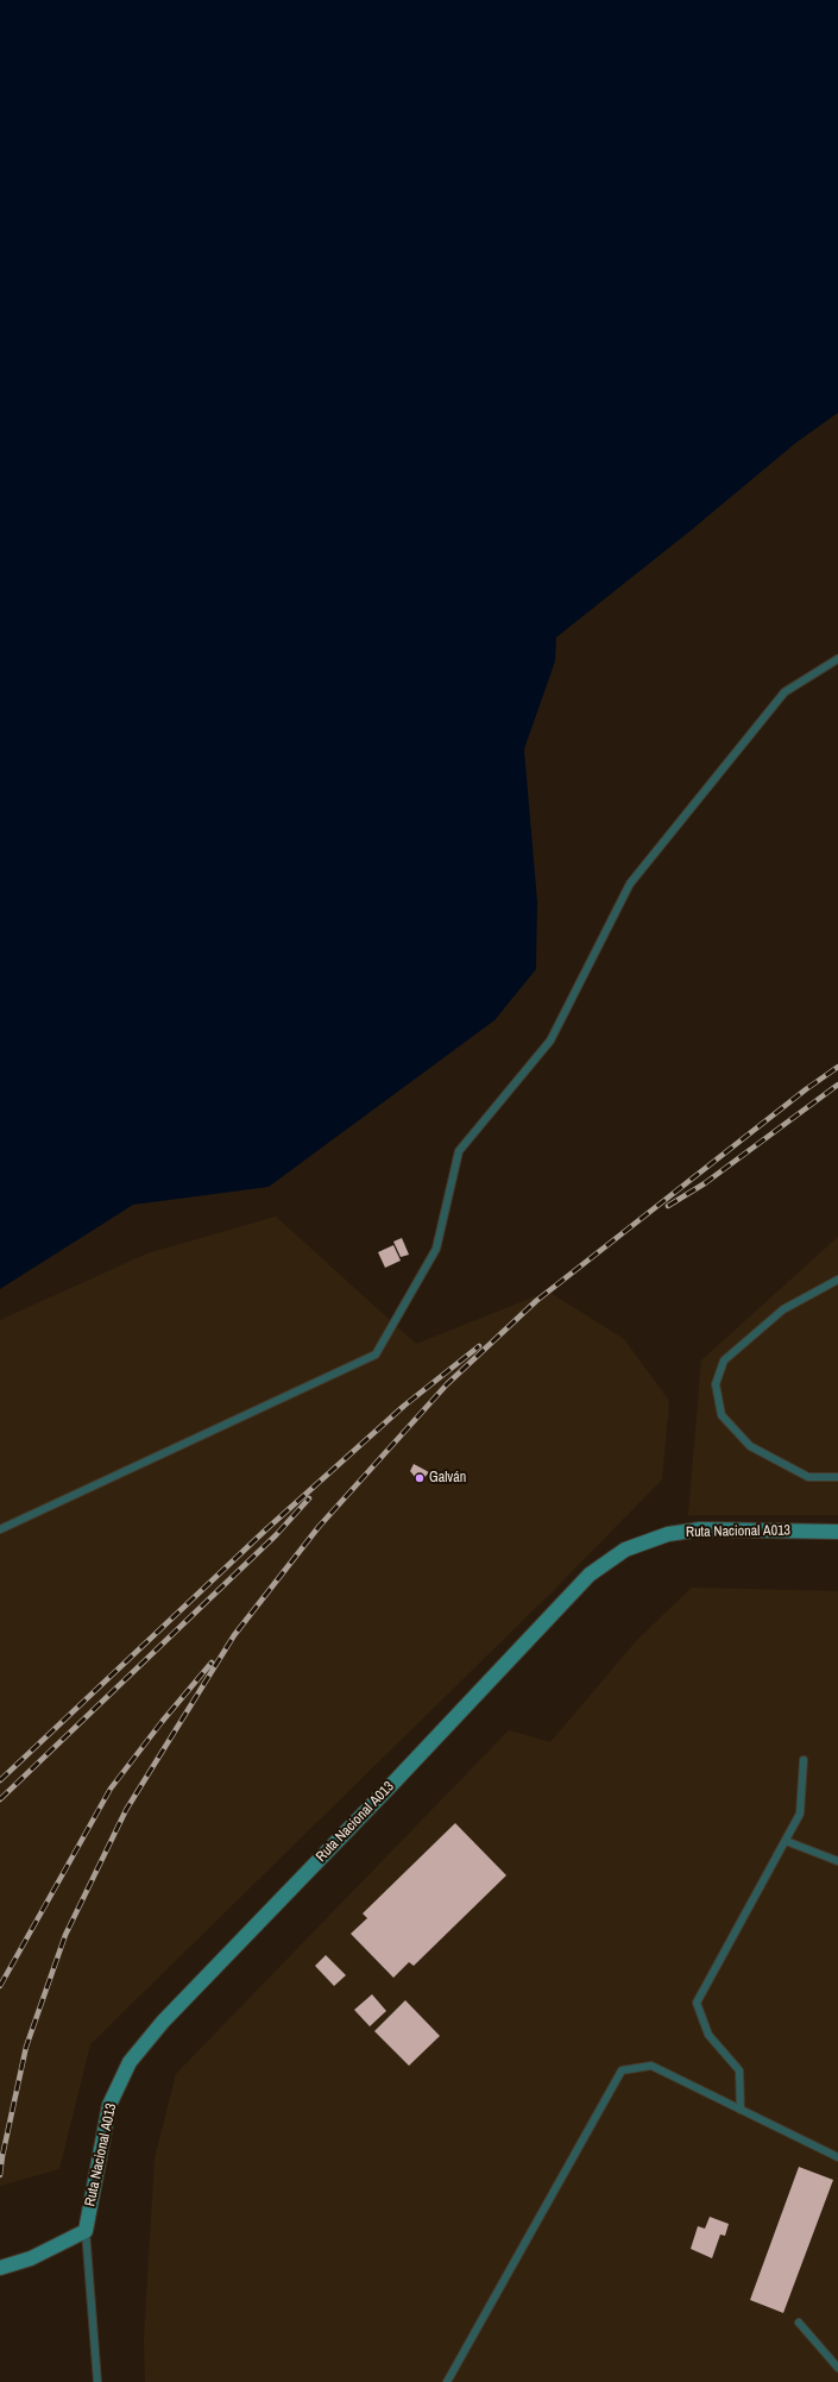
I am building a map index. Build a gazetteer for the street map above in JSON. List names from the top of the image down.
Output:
{
  "streets": {
    "street": ["Ruta Nacional A013"]
  },
  "places": ["Galván"]
}
